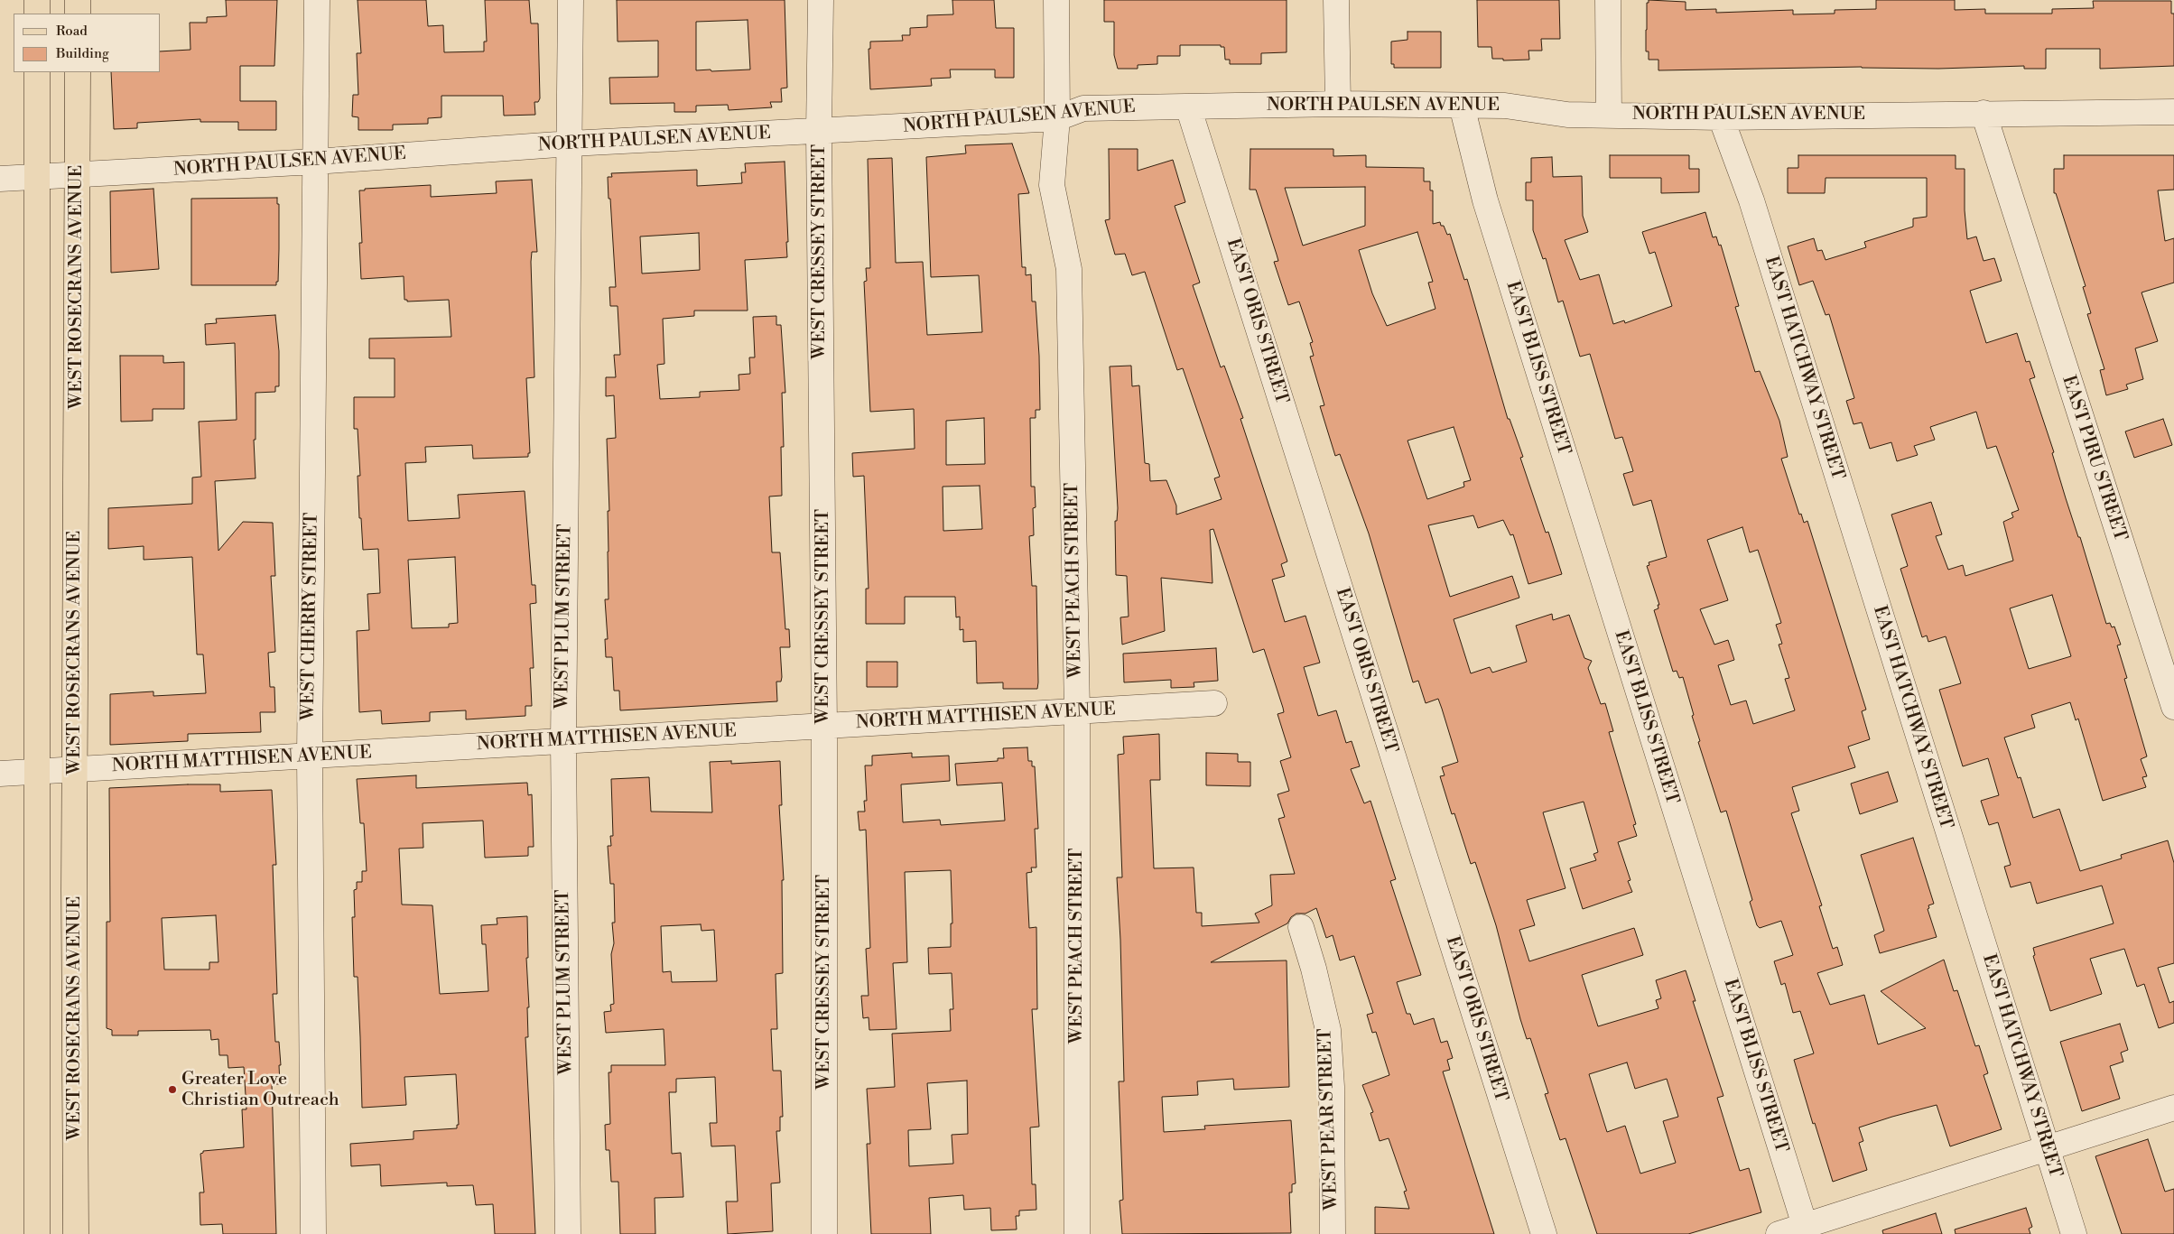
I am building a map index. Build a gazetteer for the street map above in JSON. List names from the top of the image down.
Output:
{
  "streets": {
    "main road": ["WEST ROSECRANS AVENUE"],
    "street": [
      "NORTH PAULSEN AVENUE",
      "WEST CRESSEY STREET",
      "EAST ORIS STREET",
      "EAST BLISS STREET",
      "EAST HATCHWAY STREET",
      "EAST PIRU STREET",
      "WEST PEACH STREET",
      "WEST CHERRY STREET",
      "WEST PLUM STREET",
      "NORTH MATTHISEN AVENUE",
      "WEST PEAR STREET"
    ]
  },
  "crossings": [
    ["NORTH PAULSEN AVENUE", "WEST CRESSEY STREET"],
    ["NORTH PAULSEN AVENUE", "WEST ROSECRANS AVENUE"],
    ["NORTH PAULSEN AVENUE", "EAST ORIS STREET"],
    ["NORTH PAULSEN AVENUE", "EAST BLISS STREET"],
    ["NORTH PAULSEN AVENUE", "EAST HATCHWAY STREET"],
    ["NORTH PAULSEN AVENUE", "EAST PIRU STREET"],
    ["NORTH PAULSEN AVENUE", "WEST PEACH STREET"],
    ["NORTH PAULSEN AVENUE", "WEST CHERRY STREET"],
    ["NORTH PAULSEN AVENUE", "WEST PLUM STREET"],
    ["WEST CRESSEY STREET", "NORTH MATTHISEN AVENUE"],
    ["WEST ROSECRANS AVENUE", "NORTH MATTHISEN AVENUE"],
    ["WEST PEACH STREET", "NORTH MATTHISEN AVENUE"],
    ["WEST CHERRY STREET", "NORTH MATTHISEN AVENUE"],
    ["WEST PLUM STREET", "NORTH MATTHISEN AVENUE"]
  ],
  "places": ["Greater Love Christian Outreach"],
  "legend": ["Road", "Building"]
}
